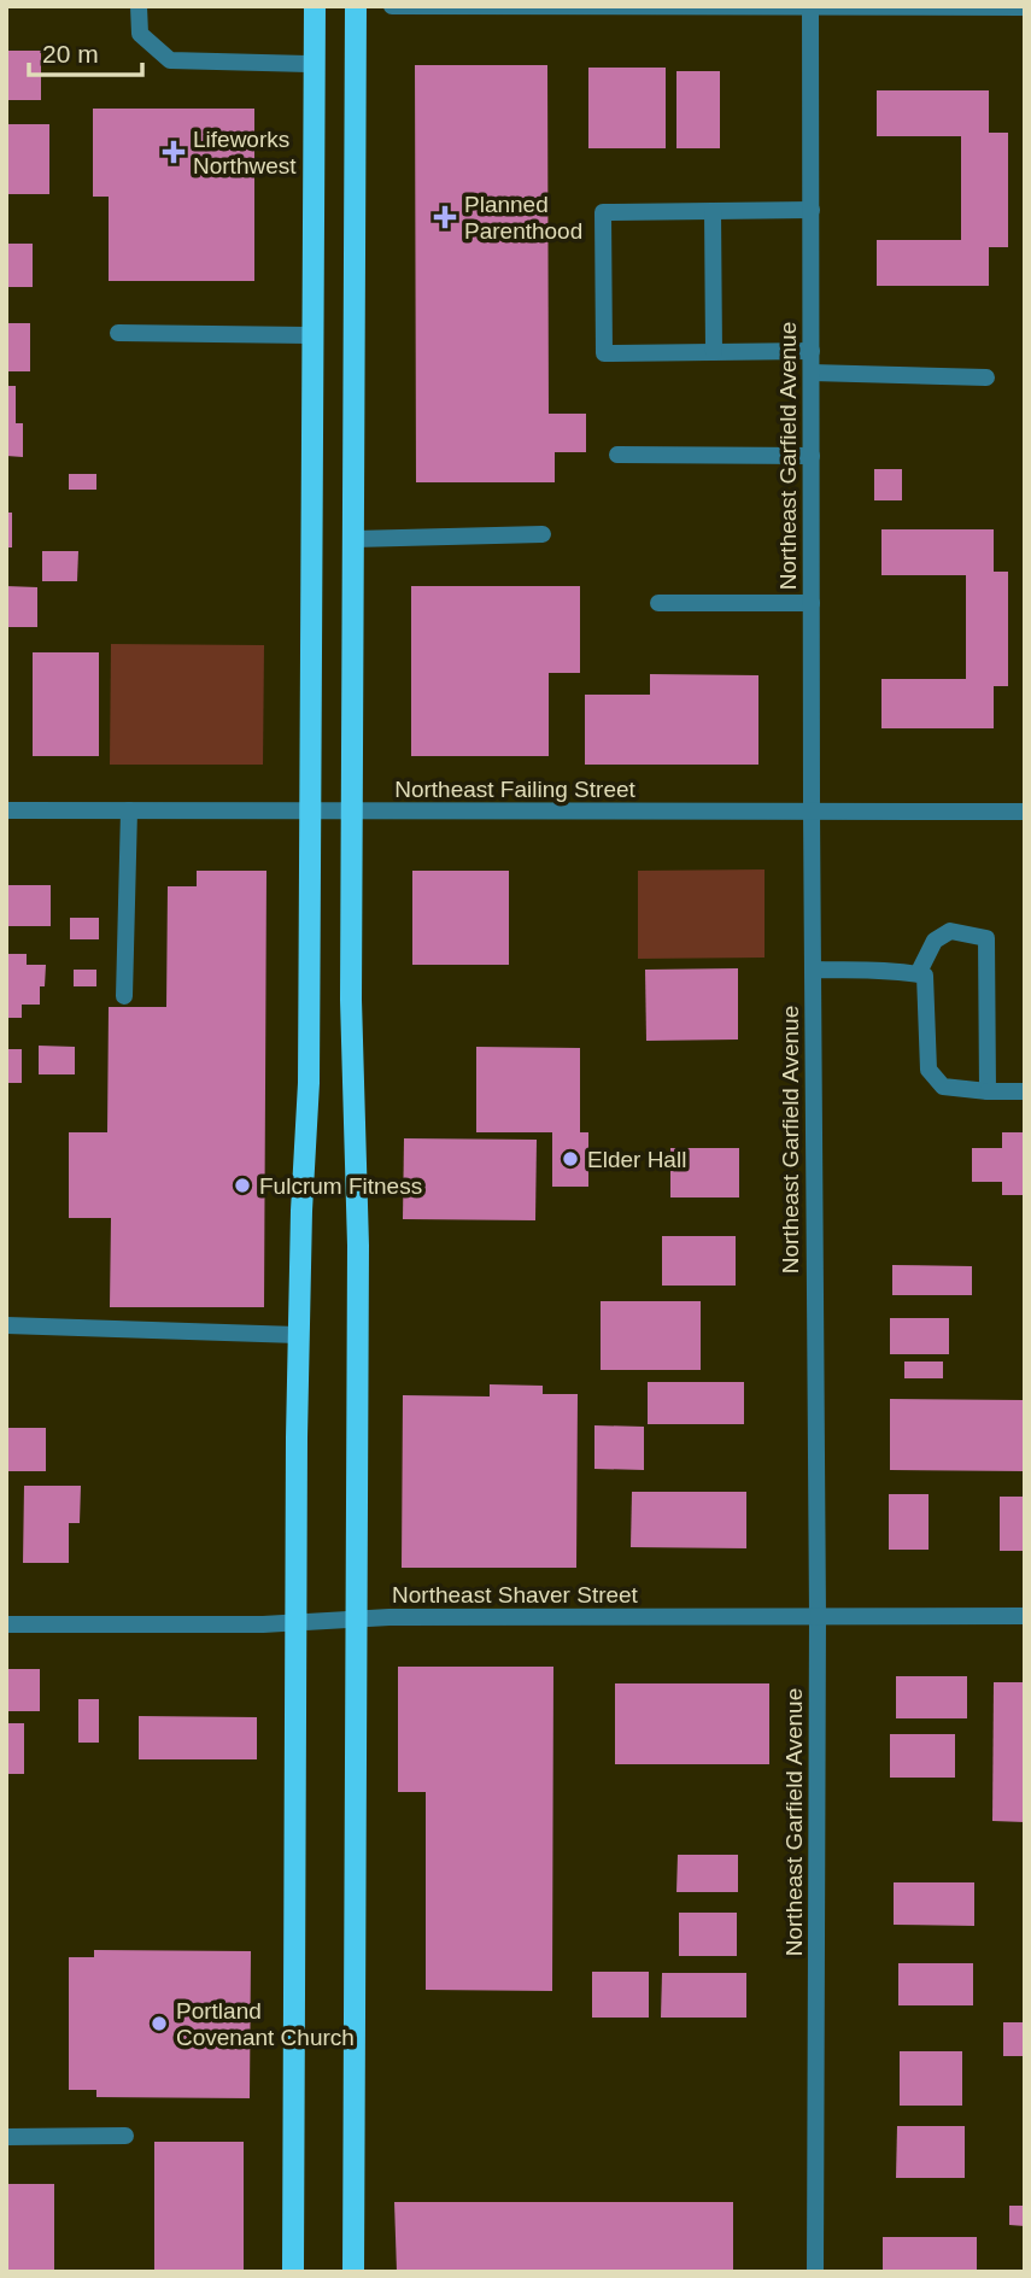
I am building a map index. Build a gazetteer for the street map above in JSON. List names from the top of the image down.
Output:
{
  "streets": {
    "street": ["Northeast Garfield Avenue", "Northeast Failing Street", "Northeast Shaver Street"]
  },
  "crossings": [
    ["Northeast Garfield Avenue", "Northeast Failing Street"],
    ["Northeast Garfield Avenue", "Northeast Shaver Street"]
  ],
  "places": {
    "health": ["Lifeworks Northwest", "Planned Parenthood"],
    "other": ["Elder Hall", "Fulcrum Fitness", "Portland Covenant Church"]
  },
  "scale_bar": "20 m"
}
